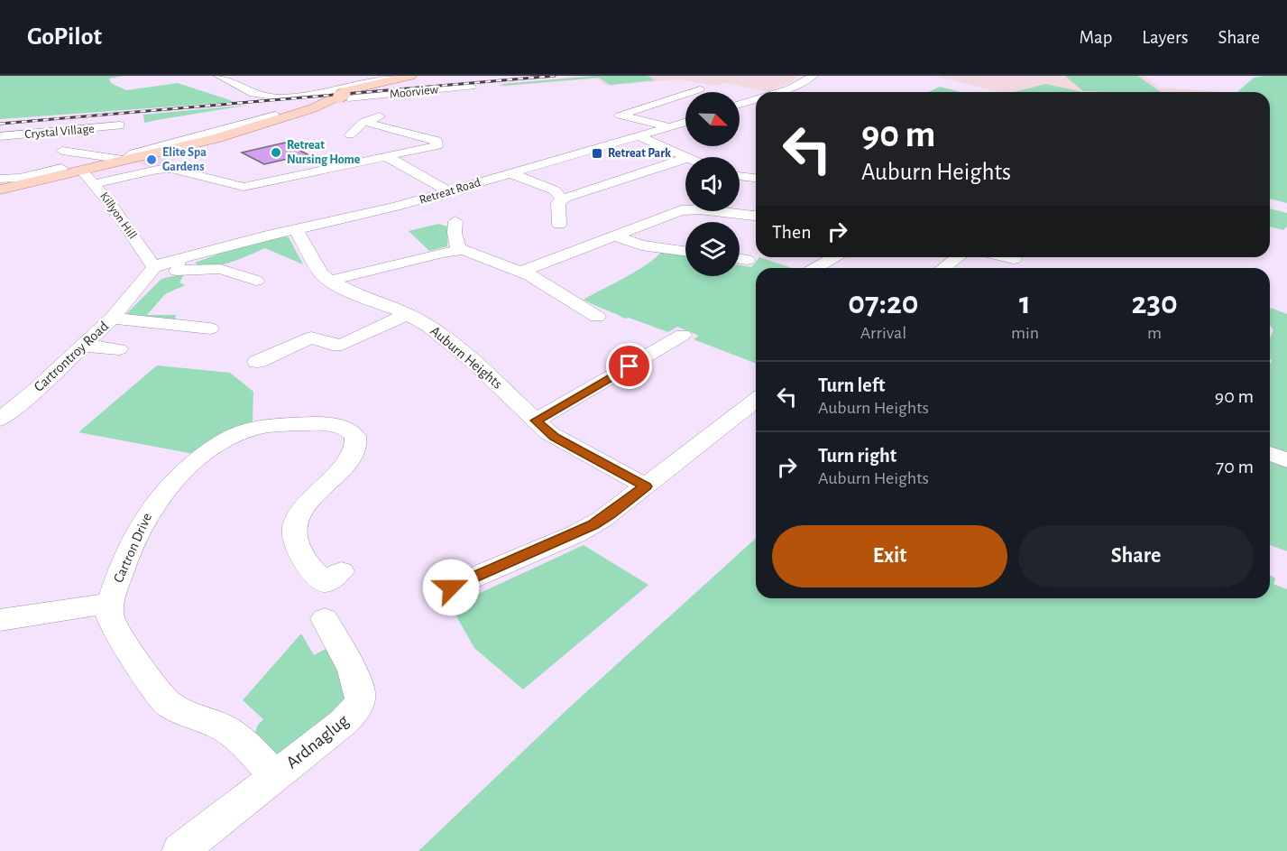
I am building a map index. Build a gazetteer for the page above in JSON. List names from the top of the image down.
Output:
{
  "streets": {
    "street": [
      "Moorview",
      "Crystal Village",
      "Retreat Road",
      "Killyon Hill",
      "Cartrontroy Road",
      "Auburn Heights",
      "Cartron Drive",
      "Ardnaglug"
    ]
  },
  "crossings": [
    ["Retreat Road", "Auburn Heights"],
    ["Killyon Hill", "Cartrontroy Road"],
    ["Cartron Drive", "Ardnaglug"]
  ],
  "places": {
    "other": ["Retreat Nursing Home", "Elite Spa Gardens"],
    "transit": ["Retreat Park"]
  },
  "north": "bottom right",
  "page": {
    "header": "GoPilot",
    "nav": ["Map", "Layers", "Share"],
    "turn": ["90 m", "Auburn Heights"],
    "then": "Then",
    "eta": [
      "07:20",
      "Arrival",
      "1",
      "min",
      "230",
      "m"
    ],
    "list": [
      {
        "name": "Turn left",
        "note": "Auburn Heights",
        "value": "90 m"
      },
      {
        "name": "Turn right",
        "note": "Auburn Heights",
        "value": "70 m"
      }
    ],
    "buttons": ["Exit", "Share"]
  }
}
